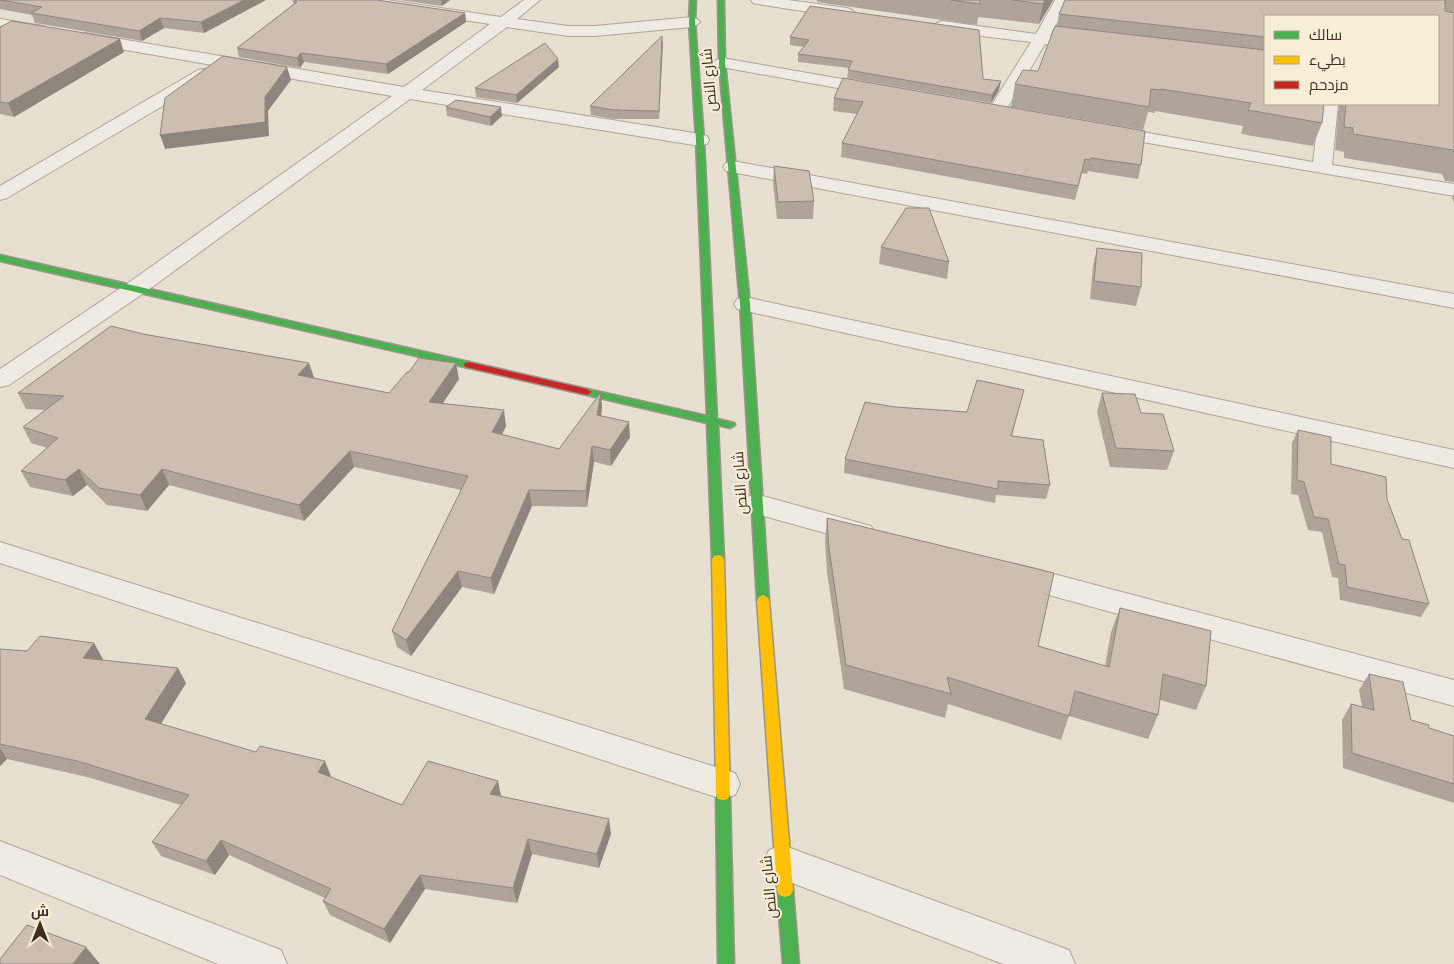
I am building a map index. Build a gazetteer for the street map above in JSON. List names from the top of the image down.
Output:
{
  "streets": {
    "main road": ["شارع النص"]
  },
  "legend": ["سالك", "بطيء", "مزدحم"],
  "north": "top"
}
